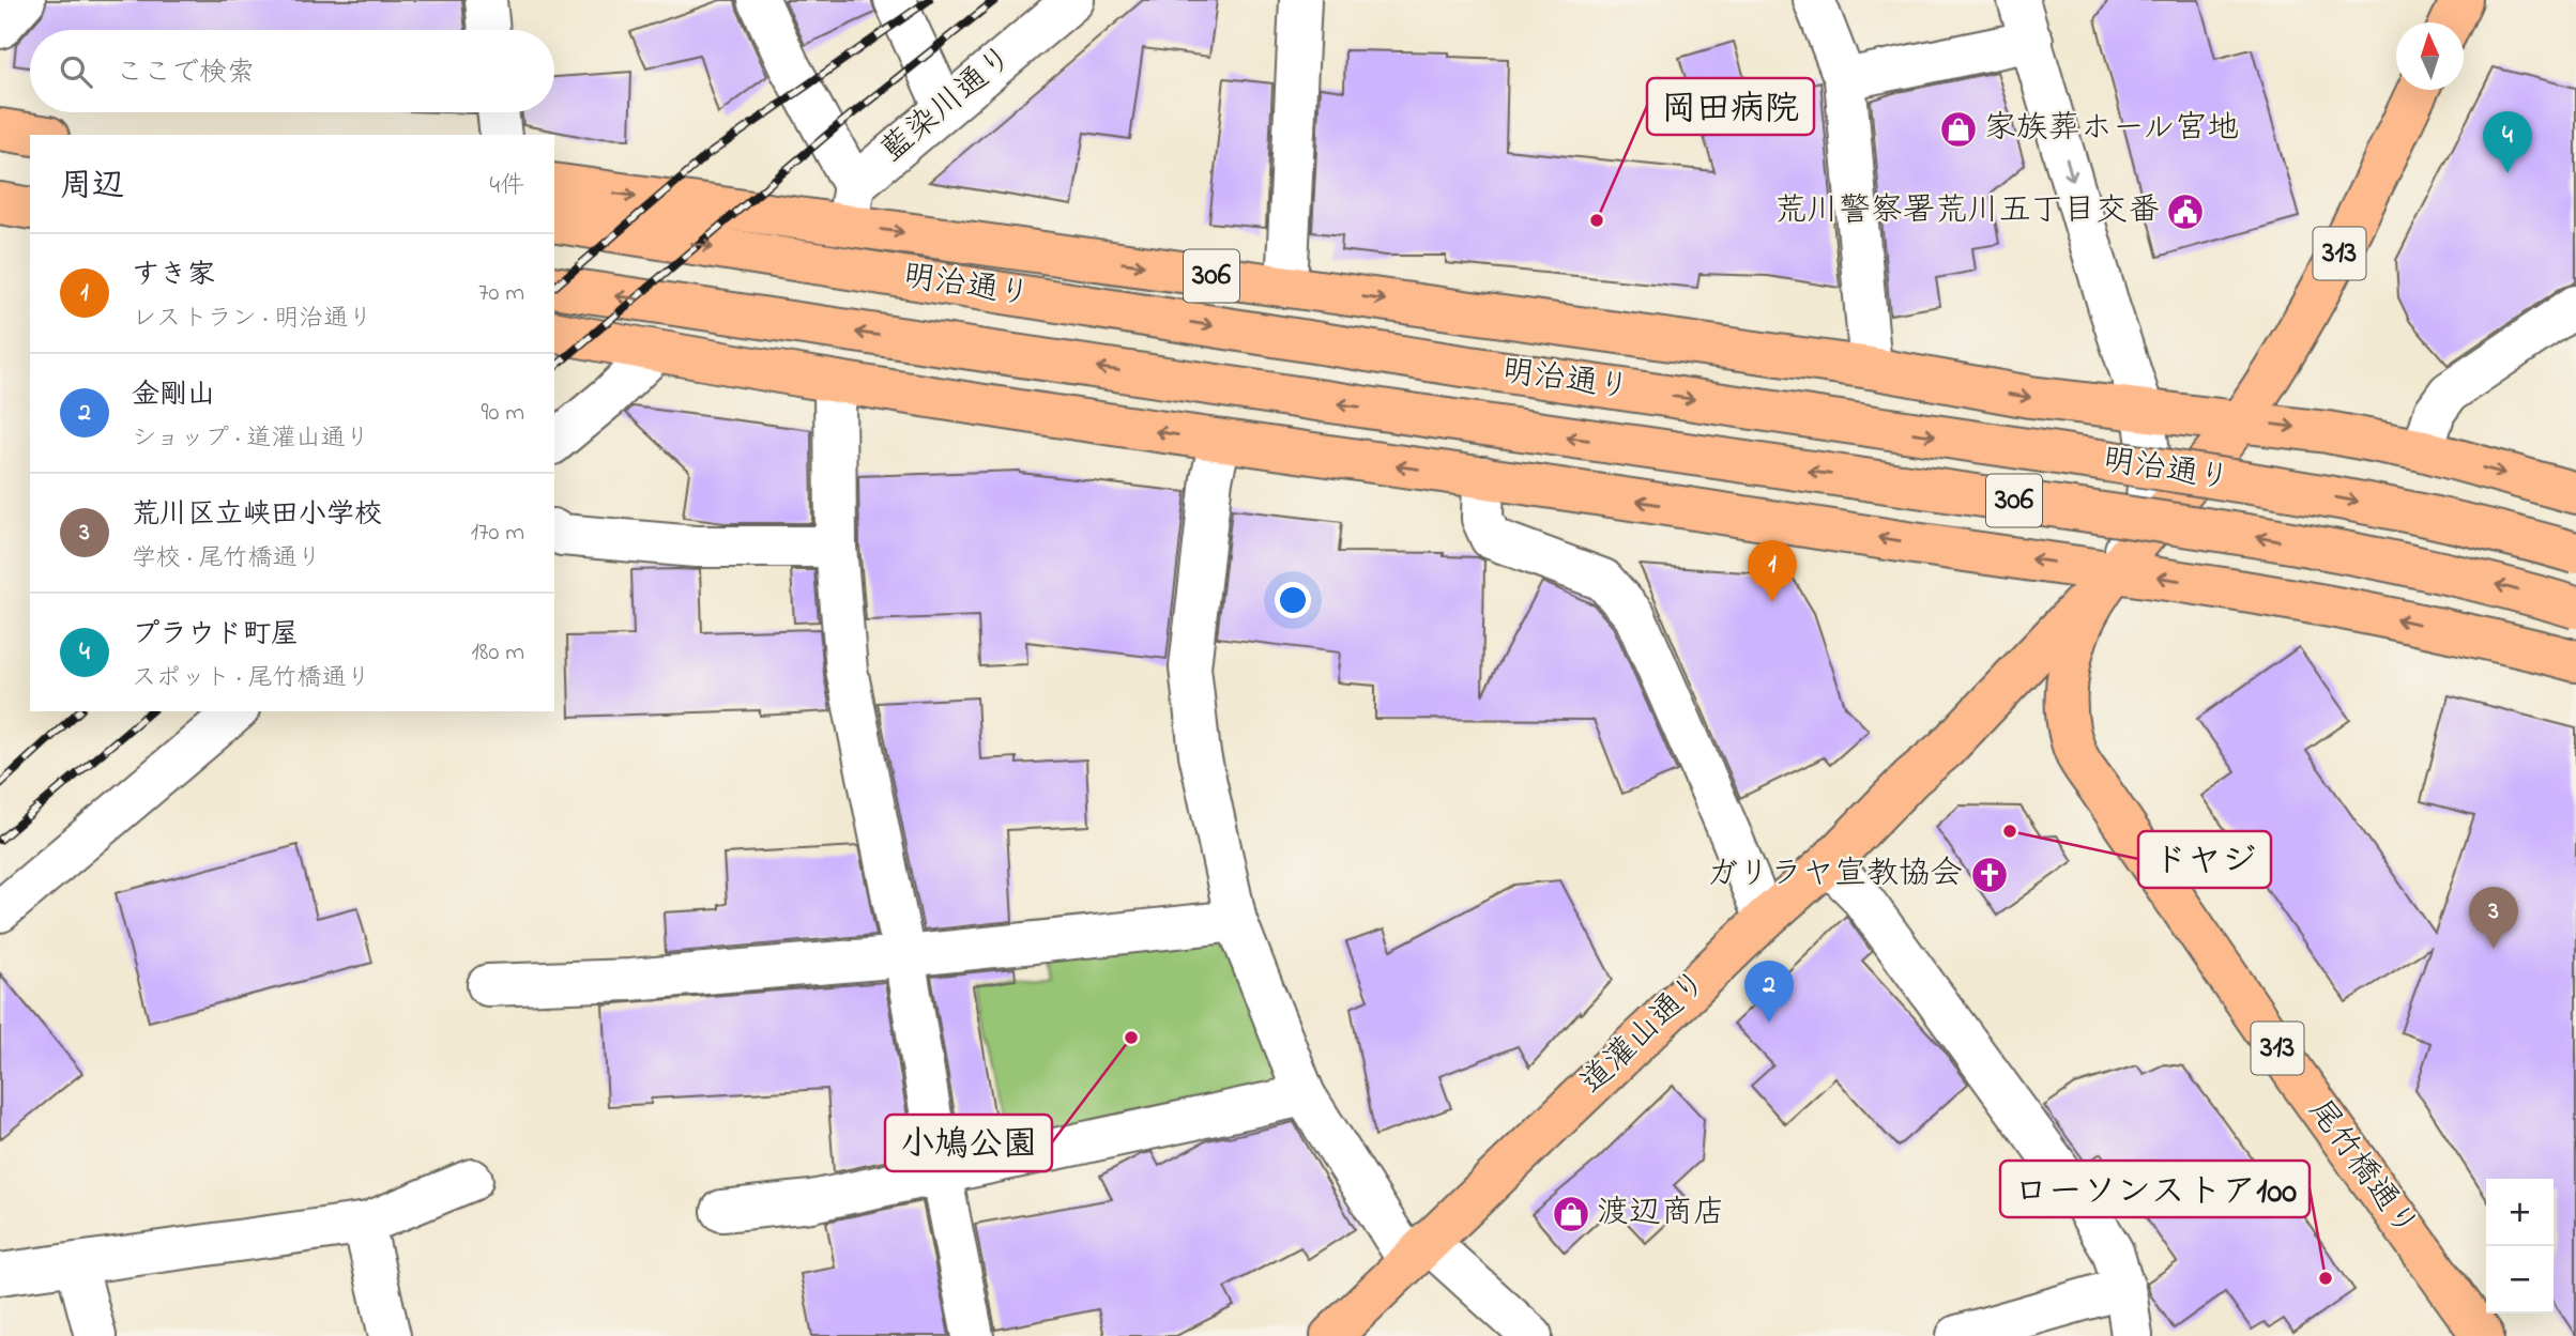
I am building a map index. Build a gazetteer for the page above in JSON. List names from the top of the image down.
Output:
{
  "streets": {
    "main road": [
      "313",
      "306",
      "明治通り",
      "道灌山通り",
      "尾竹橋通り"
    ],
    "street": ["藍染川通り"]
  },
  "crossings": [
    ["藍染川通り", "306"],
    ["306", "道灌山通り"],
    ["306", "尾竹橋通り"],
    ["道灌山通り", "尾竹橋通り"]
  ],
  "places": {
    "shop": ["家族葬ホール宮地", "渡辺商店"],
    "public building": ["荒川警察署荒川五丁目交番"],
    "other": [
      "岡田病院",
      "ドヤジ",
      "小鳩公園",
      "ローソンストア100"
    ],
    "church": ["ガリラヤ宣教協会"]
  },
  "north": "top",
  "page": {
    "search": "ここで検索",
    "pins": [
      "4",
      "1",
      "3",
      "2"
    ],
    "heading": ["周辺", "4件"],
    "list": [
      {
        "mark": "1",
        "name": "すき家",
        "note": "レストラン · 明治通り",
        "value": "70 m"
      },
      {
        "mark": "2",
        "name": "金剛山",
        "note": "ショップ · 道灌山通り",
        "value": "90 m"
      },
      {
        "mark": "3",
        "name": "荒川区立峡田小学校",
        "note": "学校 · 尾竹橋通り",
        "value": "170 m"
      },
      {
        "mark": "4",
        "name": "プラウド町屋",
        "note": "スポット · 尾竹橋通り",
        "value": "180 m"
      }
    ],
    "map_buttons": ["+", "−"]
  }
}
